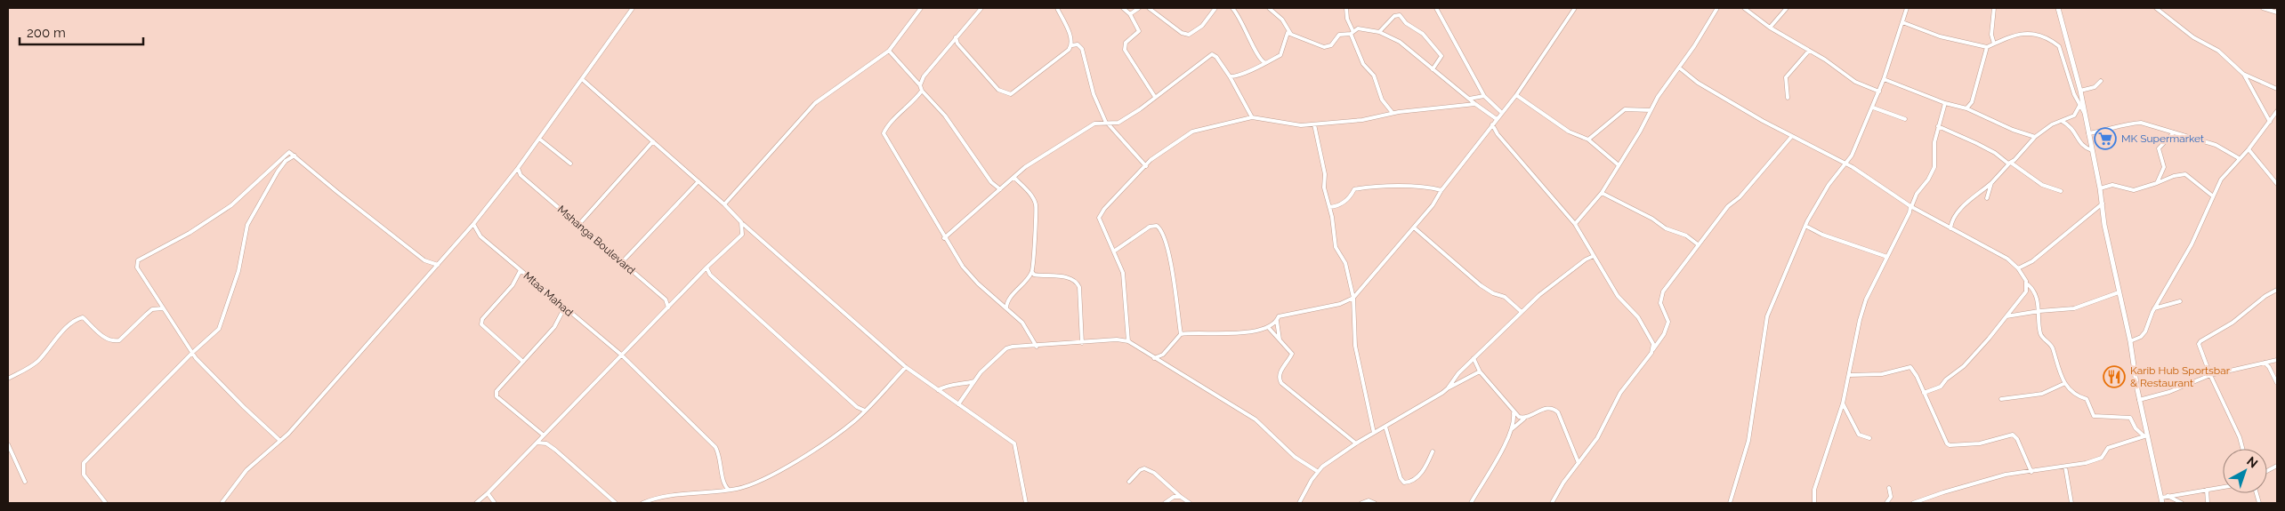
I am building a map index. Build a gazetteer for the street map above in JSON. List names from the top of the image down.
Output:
{
  "streets": {
    "street": ["Mshanga Boulevard", "Mtaa Mahad"]
  },
  "places": {
    "supermarket": ["MK Supermarket"],
    "restaurant": ["Karib Hub Sportsbar & Restaurant"]
  },
  "scale_bar": "200 m",
  "north": "top right"
}
